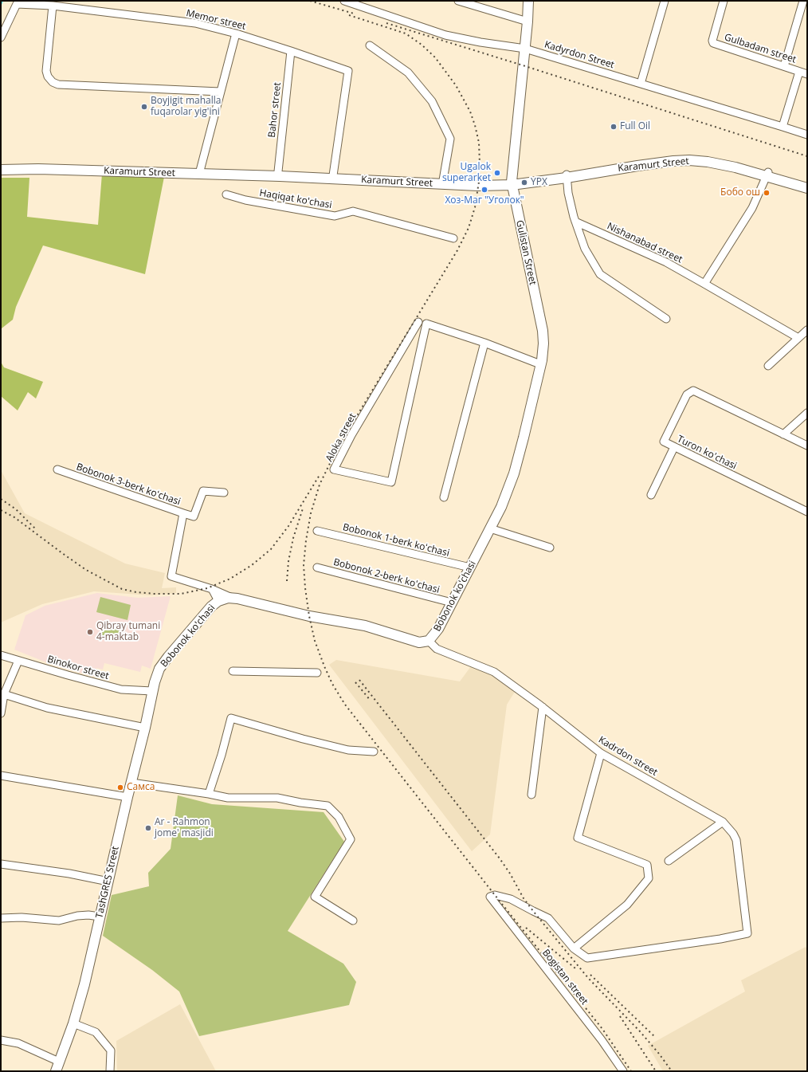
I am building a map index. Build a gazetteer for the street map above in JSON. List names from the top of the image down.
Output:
{
  "streets": {
    "main road": [
      "Karamurt Street",
      "Gulistan Street",
      "Bobonok ko'chasi",
      "TashGRES Street"
    ],
    "street": [
      "Memor street",
      "Gulbadam street",
      "Kadyrdon Street",
      "Bahor street",
      "Haqiqat ko'chasi",
      "Nishanabad street",
      "Aloka street",
      "Turon ko'chasi",
      "Bobonok 3-berk koʻchasi",
      "Bobonok 1-berk koʻchasi",
      "Bobonok 2-berk koʻchasi",
      "Binokor street",
      "Kadrdon street",
      "Bogistan street"
    ]
  },
  "crossings": [
    ["Memor street", "Bahor street"],
    ["Memor street", "Karamurt Street"],
    ["Kadyrdon Street", "Gulistan Street"],
    ["Bahor street", "Karamurt Street"],
    ["Karamurt Street", "Gulistan Street"],
    ["Gulistan Street", "Bobonok ko'chasi"],
    ["Bobonok 3-berk koʻchasi", "Bobonok ko'chasi"],
    ["Bobonok 1-berk koʻchasi", "Bobonok ko'chasi"],
    ["Bobonok 2-berk koʻchasi", "Bobonok ko'chasi"],
    ["Bobonok ko'chasi", "Binokor street"],
    ["Bobonok ko'chasi", "Kadrdon street"],
    ["Bobonok ko'chasi", "TashGRES Street"],
    ["Binokor street", "TashGRES Street"],
    ["Kadrdon street", "Bogistan street"]
  ],
  "places": [
    "Boyjigit mahalla fuqarolar yig'ini",
    "Full Oil",
    "Ugalok superarket",
    "YPX",
    "Хоз-Маг \"Уголок\"",
    "Бобо ош",
    "Qibray tumani 4-maktab",
    "Самса",
    "Ar - Rahmon jome' masjidi"
  ]
}
